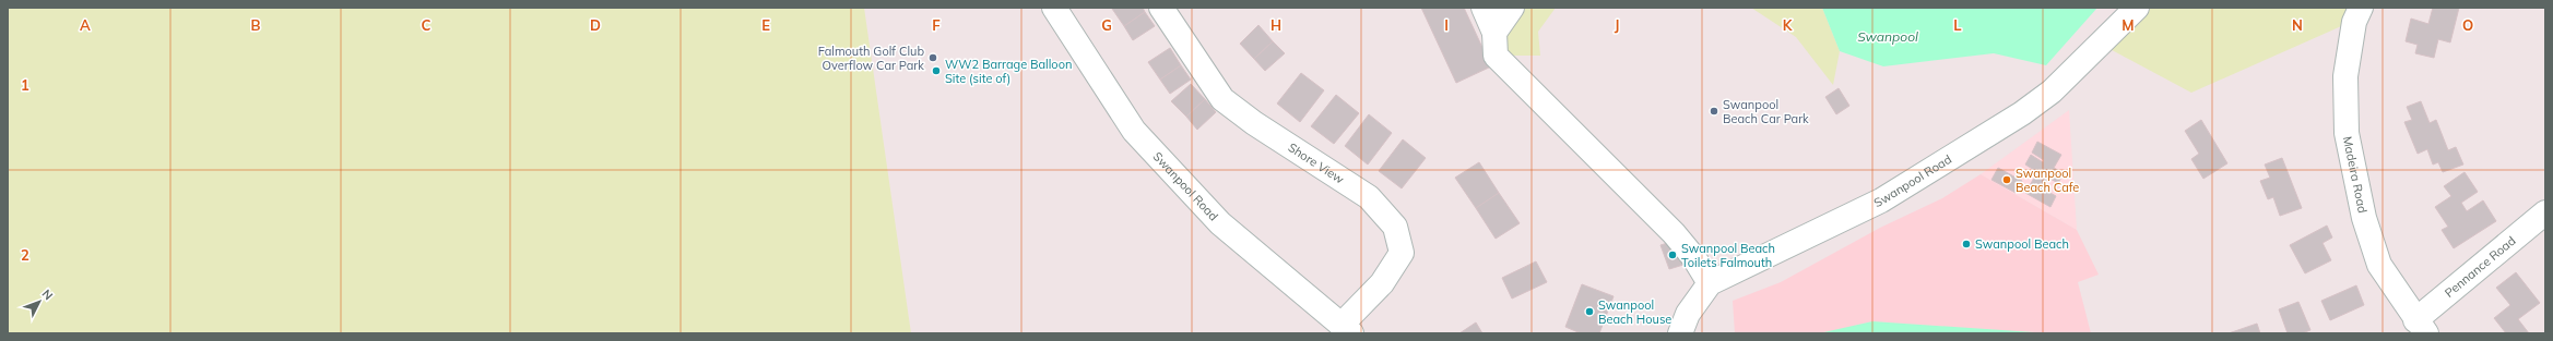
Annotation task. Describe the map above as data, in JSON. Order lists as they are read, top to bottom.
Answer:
{
  "streets": {
    "street": [
      "Shore View",
      "Madeira Road",
      "Swanpool Road",
      "Pennance Road"
    ]
  },
  "crossings": [
    ["Shore View", "Swanpool Road"],
    ["Madeira Road", "Pennance Road"]
  ],
  "water": ["Swanpool"],
  "places": [
    "Falmouth Golf Club Overflow Car Park",
    "WW2 Barrage Balloon Site (site of)",
    "Swanpool Beach Car Park",
    "Swanpool Beach Cafe",
    "Swanpool Beach",
    "Swanpool Beach Toilets Falmouth",
    "Swanpool Beach House"
  ],
  "north": "top right",
  "grid": {
    "columns": [
      "A",
      "B",
      "C",
      "D",
      "E",
      "F",
      "G",
      "H",
      "I",
      "J",
      "K",
      "L",
      "M",
      "N",
      "O"
    ],
    "rows": ["1", "2"]
  }
}
